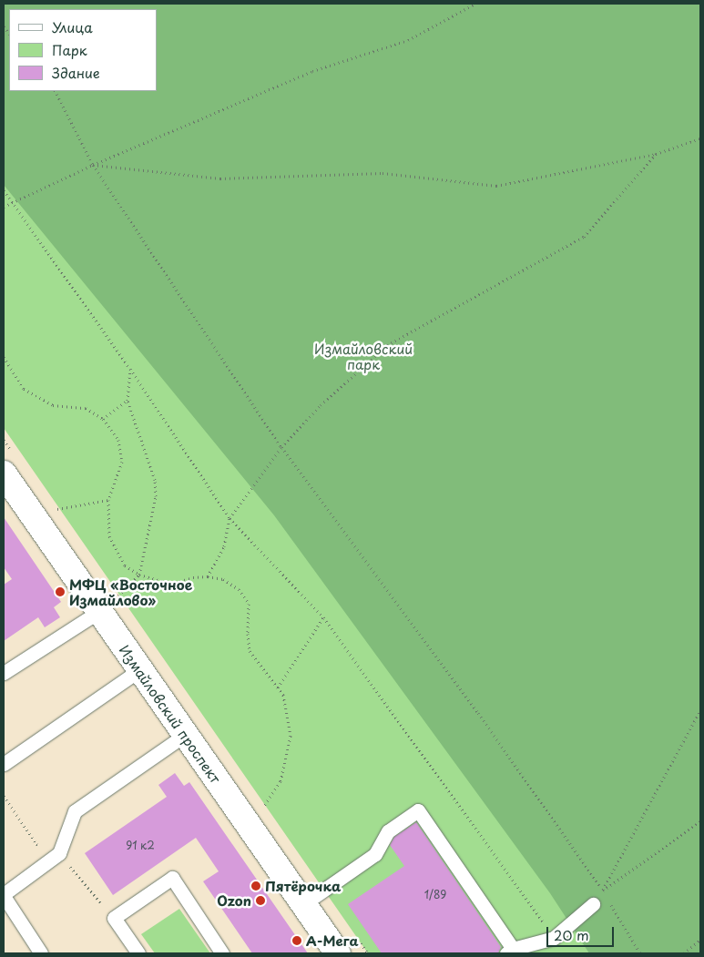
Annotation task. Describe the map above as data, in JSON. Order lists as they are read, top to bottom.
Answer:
{
  "streets": {
    "street": ["Измайловский проспект"]
  },
  "parks": ["Измайловский парк"],
  "places": [
    "МФЦ «Восточное Измайлово»",
    "Пятёрочка",
    "Ozon",
    "А-Мега"
  ],
  "house_numbers": ["91 к2", "1/89"],
  "legend": ["Улица", "Парк", "Здание"],
  "scale_bar": "20 m"
}
